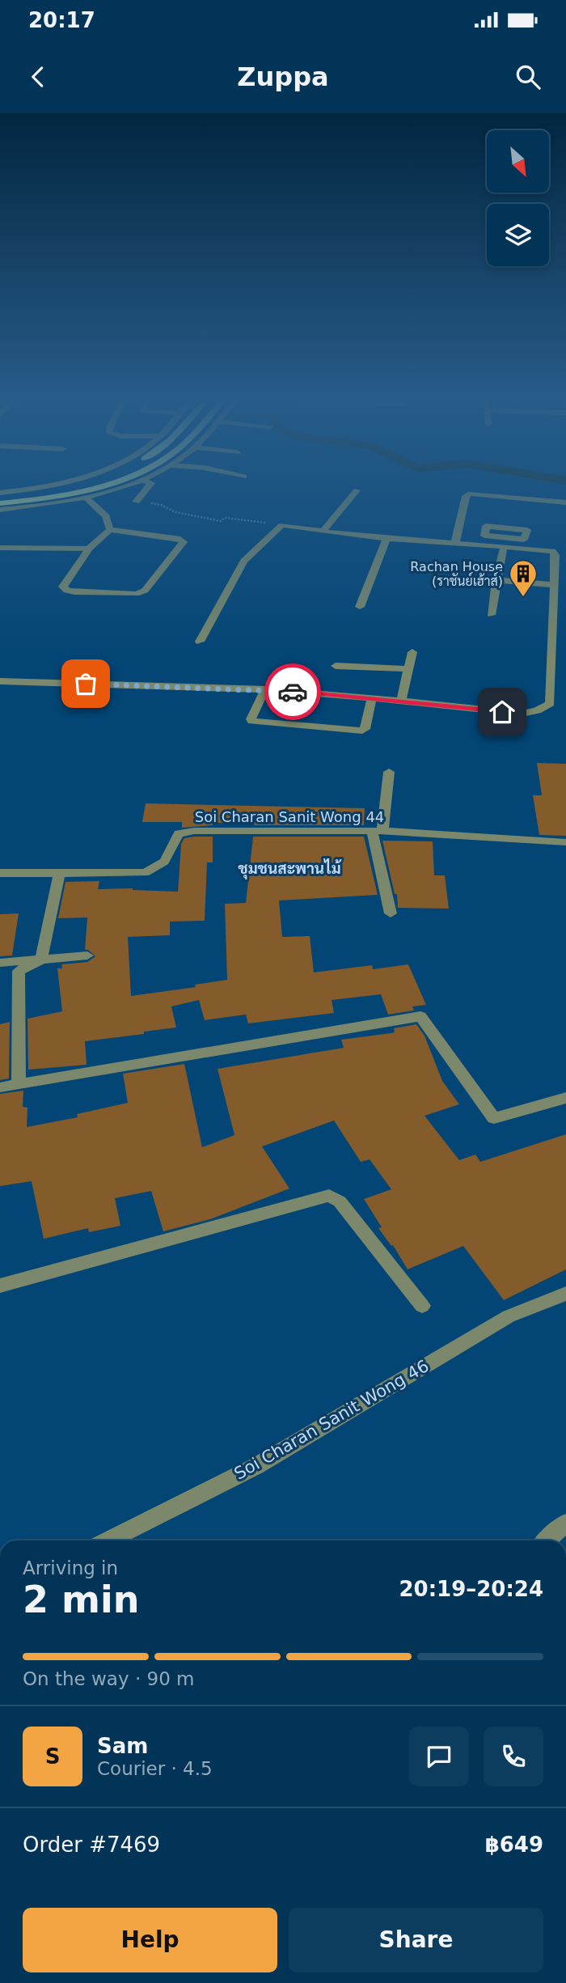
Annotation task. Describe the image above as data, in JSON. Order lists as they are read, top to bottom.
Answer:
{
  "streets": {
    "street": ["Soi Charan Sanit Wong 44", "Soi Charan Sanit Wong 46"]
  },
  "districts": ["ชุมชนสะพานไม้"],
  "places": {
    "building": ["Rachan House (ราชันย์เฮ้าส์)"]
  },
  "north": "bottom right",
  "page": {
    "status": "20:17",
    "header": "Zuppa",
    "heading": ["2 min", "Arriving in", "20:19–20:24"],
    "panel": [
      "Sam",
      "Courier · 4.5",
      "Order #7469",
      "฿649"
    ],
    "bar": "On the way · 90 m",
    "round": "S",
    "buttons": ["Help", "Share"]
  }
}
